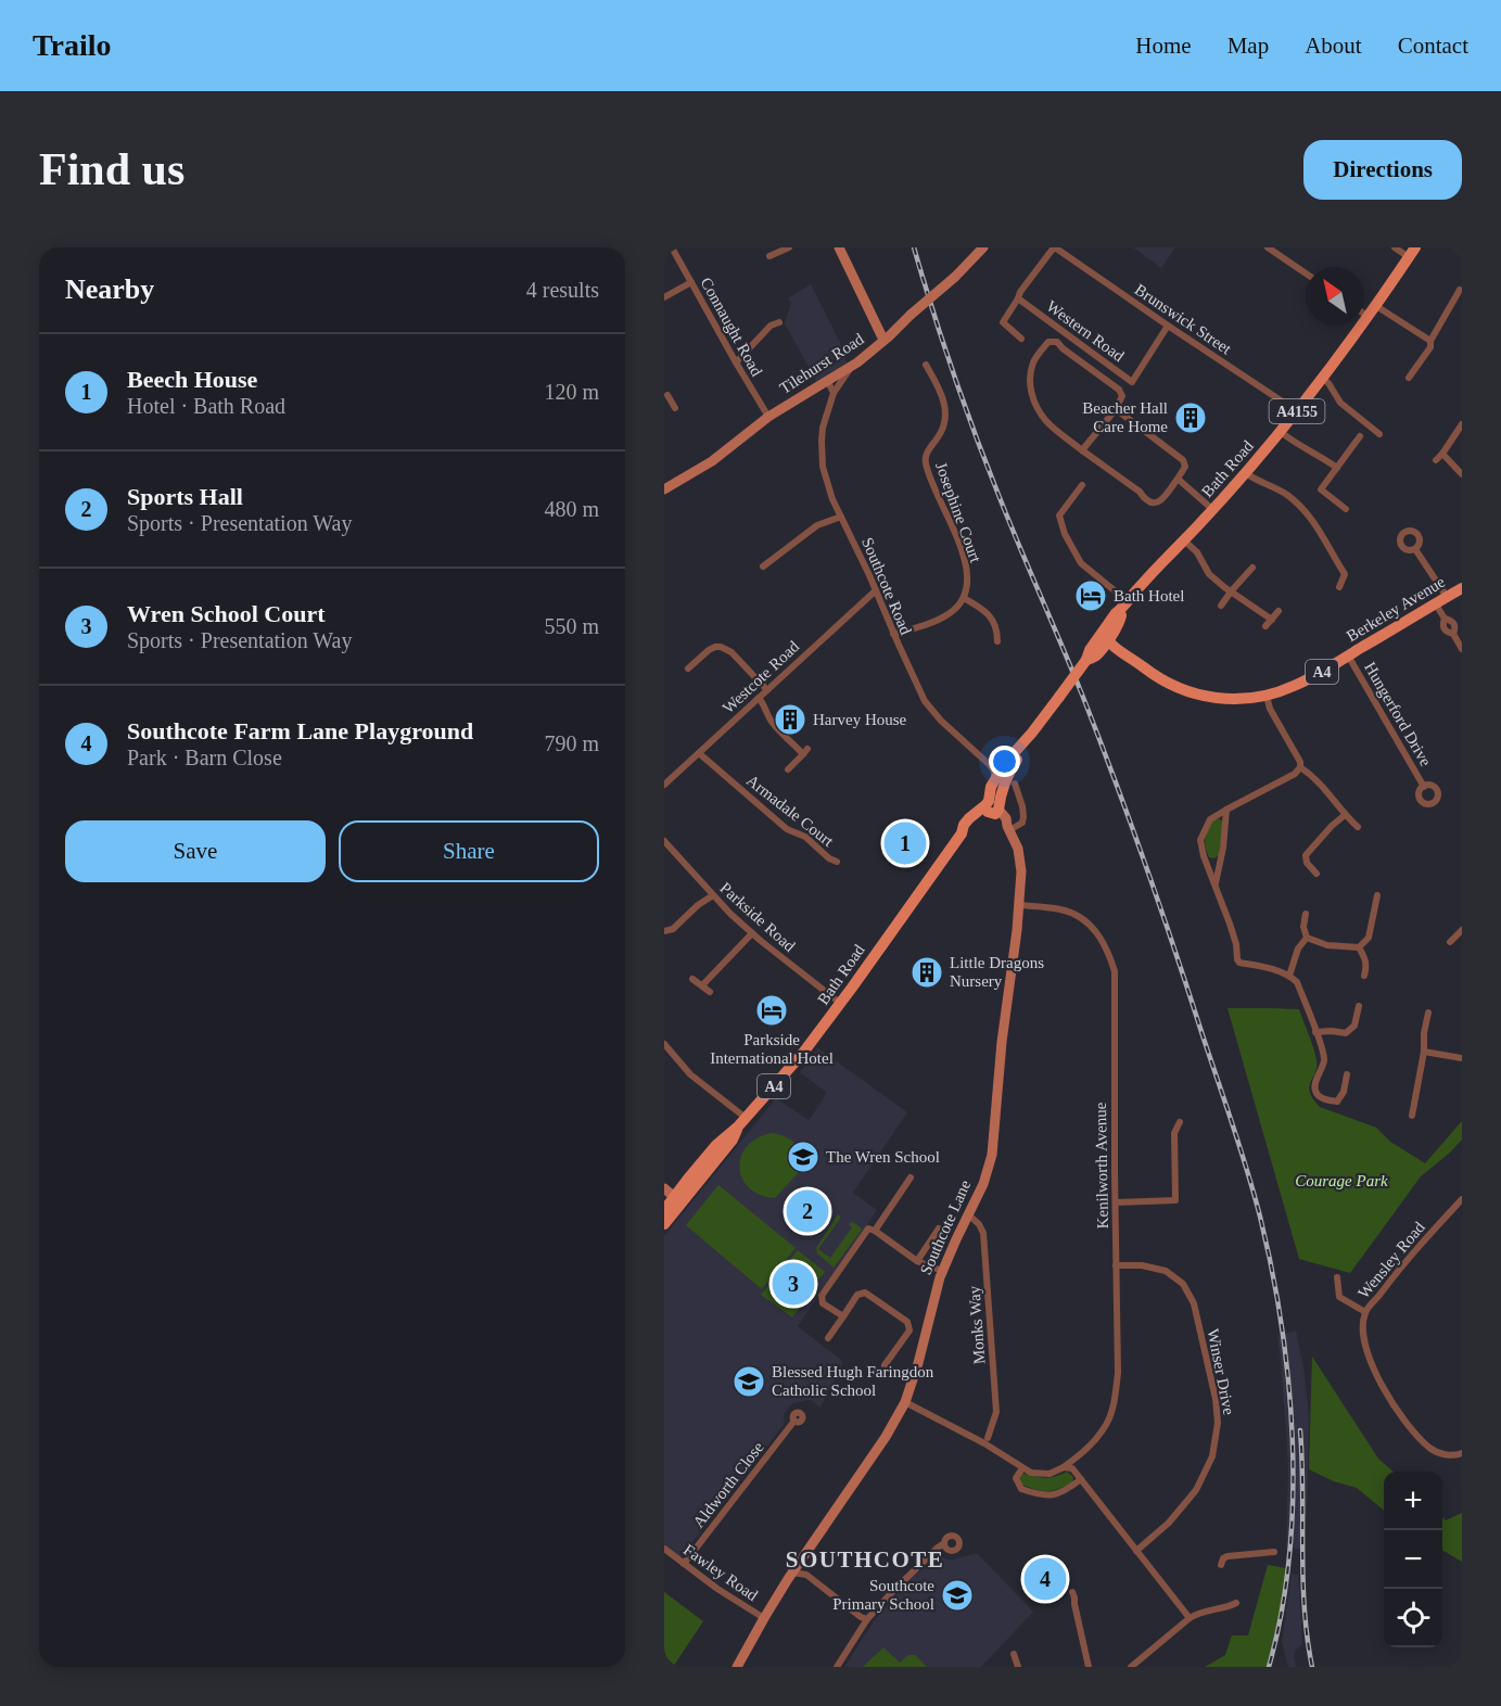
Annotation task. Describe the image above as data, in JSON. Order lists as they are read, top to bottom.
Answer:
{
  "streets": {
    "main road": [
      "A4155",
      "Bath Road",
      "Berkeley Avenue",
      "A4"
    ],
    "street": [
      "Brunswick Street",
      "Connaught Road",
      "Western Road",
      "Tilehurst Road",
      "Josephine Court",
      "Southcote Road",
      "Westcote Road",
      "Hungerford Drive",
      "Armadale Court",
      "Parkside Road",
      "Kenilworth Avenue",
      "Southcote Lane",
      "Wensley Road",
      "Monks Way",
      "Winser Drive",
      "Aldworth Close",
      "Fawley Road"
    ]
  },
  "crossings": [
    ["Brunswick Street", "Western Road"],
    ["Brunswick Street", "Bath Road"],
    ["Connaught Road", "Tilehurst Road"],
    ["Tilehurst Road", "Southcote Road"],
    ["Bath Road", "Southcote Road"],
    ["Bath Road", "Berkeley Avenue"],
    ["Bath Road", "Parkside Road"],
    ["Bath Road", "Southcote Lane"],
    ["Southcote Road", "Westcote Road"],
    ["Berkeley Avenue", "Hungerford Drive"],
    ["Westcote Road", "Armadale Court"],
    ["Kenilworth Avenue", "Southcote Lane"],
    ["Kenilworth Avenue", "Winser Drive"],
    ["Southcote Lane", "Monks Way"],
    ["Southcote Lane", "Fawley Road"],
    ["Aldworth Close", "Fawley Road"]
  ],
  "districts": ["SOUTHCOTE"],
  "parks": ["Courage Park"],
  "places": {
    "building": ["Beacher Hall Care Home", "Harvey House", "Little Dragons Nursery"],
    "hotel": ["Bath Hotel", "Parkside International Hotel"],
    "school or university": ["The Wren School", "Blessed Hugh Faringdon Catholic School", "Southcote Primary School"]
  },
  "north": "top left",
  "page": {
    "header": "Trailo",
    "nav": [
      "Home",
      "Map",
      "About",
      "Contact"
    ],
    "buttons": [
      "Directions",
      ["Save", "Share"]
    ],
    "title": "Find us",
    "heading": ["Nearby", "4 results"],
    "list": [
      {
        "mark": "1",
        "name": "Beech House",
        "note": "Hotel · Bath Road",
        "value": "120 m"
      },
      {
        "mark": "2",
        "name": "Sports Hall",
        "note": "Sports · Presentation Way",
        "value": "480 m"
      },
      {
        "mark": "3",
        "name": "Wren School Court",
        "note": "Sports · Presentation Way",
        "value": "550 m"
      },
      {
        "mark": "4",
        "name": "Southcote Farm Lane Playground",
        "note": "Park · Barn Close",
        "value": "790 m"
      }
    ],
    "pins": [
      "1",
      "2",
      "3",
      "4"
    ],
    "map_buttons": ["+", "−"]
  }
}
